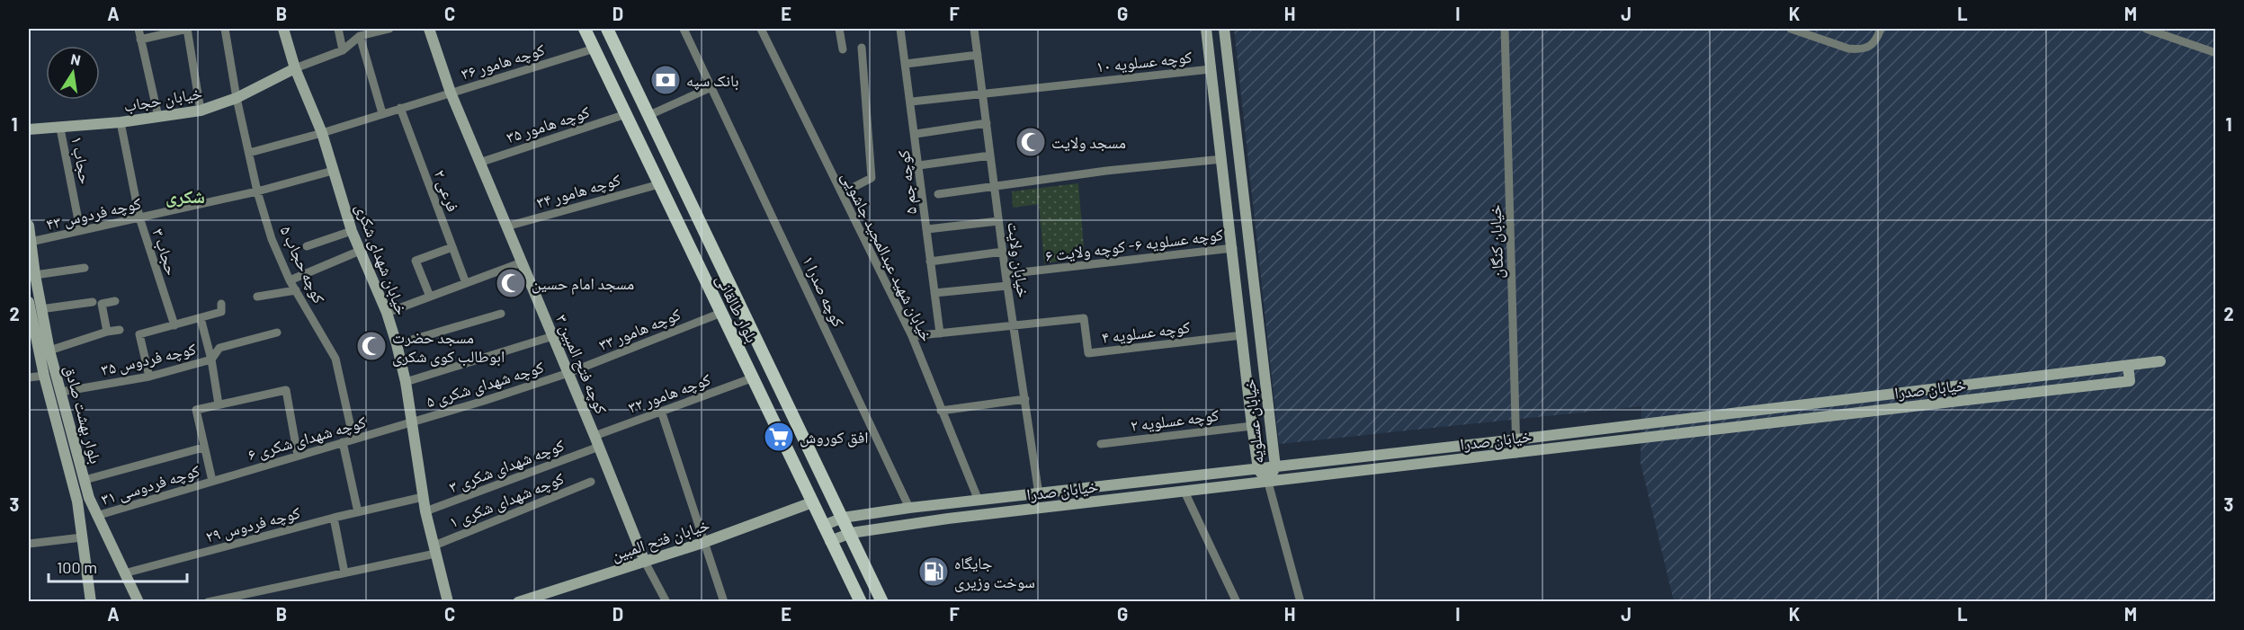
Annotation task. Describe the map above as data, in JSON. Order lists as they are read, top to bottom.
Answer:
{
  "streets": {
    "main road": ["بلوار طالقانی"],
    "street": [
      "کوچه هامور ۳۶",
      "کوچه عسلویه ۱۰",
      "خیابان حجاب",
      "کوچه هامور ۳۵",
      "حجاب ۱",
      "کوچه جم ۵",
      "فرعی ۲",
      "کوچه هامور ۳۴",
      "کوچه فردوس ۴۳",
      "خیابان کنگان",
      "کوچه عسلویه ۶- کوچه ولایت ۶",
      "حجاب ۳",
      "خیابان شهید عبدالمجید جاشویی",
      "خیابان شهدای شکری",
      "خیابان ولایت",
      "کوچه حجاب ۵",
      "کوچه صدرا ۱",
      "کوچه هامور ۳۳",
      "کوچه عسلویه ۴",
      "کوچه فردوس ۳۵",
      "کوچه فتح المبین ۳",
      "کوچه شهدای شکری ۵",
      "خیابان صدرا",
      "کوچه هامور ۳۲",
      "بلوار بهشت صادق",
      "کوچه عسلویه ۲",
      "خیابان عسلویه",
      "کوچه شهدای شکری ۶",
      "کوچه شهدای شکری ۳",
      "کوچه فردوسی ۳۱",
      "کوچه شهدای شکری ۱",
      "کوچه فردوس ۲۹",
      "خیابان فتح المبین"
    ]
  },
  "crossings": [
    ["کوچه هامور ۳۶", "فرعی ۲"],
    ["کوچه هامور ۳۶", "خیابان شهدای شکری"],
    ["کوچه هامور ۳۶", "کوچه حجاب ۵"],
    ["کوچه هامور ۳۶", "بلوار طالقانی"],
    ["کوچه هامور ۳۶", "کوچه فتح المبین ۳"],
    ["کوچه عسلویه ۱۰", "کوچه جم ۵"],
    ["کوچه عسلویه ۱۰", "خیابان ولایت"],
    ["کوچه عسلویه ۱۰", "خیابان عسلویه"],
    ["خیابان حجاب", "حجاب ۱"],
    ["خیابان حجاب", "حجاب ۳"],
    ["خیابان حجاب", "خیابان شهدای شکری"],
    ["خیابان حجاب", "کوچه حجاب ۵"],
    ["کوچه هامور ۳۵", "بلوار طالقانی"],
    ["کوچه هامور ۳۵", "کوچه فتح المبین ۳"],
    ["حجاب ۱", "کوچه فردوس ۴۳"],
    ["کوچه هامور ۳۴", "بلوار طالقانی"],
    ["کوچه هامور ۳۴", "کوچه فتح المبین ۳"],
    ["کوچه فردوس ۴۳", "حجاب ۳"],
    ["کوچه فردوس ۴۳", "خیابان شهدای شکری"],
    ["کوچه فردوس ۴۳", "کوچه حجاب ۵"],
    ["کوچه فردوس ۴۳", "بلوار بهشت صادق"],
    ["خیابان کنگان", "خیابان صدرا"],
    ["کوچه عسلویه ۶- کوچه ولایت ۶", "خیابان ولایت"],
    ["کوچه عسلویه ۶- کوچه ولایت ۶", "خیابان عسلویه"],
    ["خیابان شهید عبدالمجید جاشویی", "خیابان صدرا"],
    ["خیابان شهدای شکری", "کوچه شهدای شکری ۵"],
    ["خیابان شهدای شکری", "کوچه شهدای شکری ۶"],
    ["خیابان شهدای شکری", "کوچه شهدای شکری ۳"],
    ["خیابان شهدای شکری", "کوچه شهدای شکری ۱"],
    ["خیابان شهدای شکری", "کوچه فردوس ۲۹"],
    ["خیابان ولایت", "کوچه عسلویه ۴"],
    ["خیابان ولایت", "خیابان صدرا"],
    ["کوچه حجاب ۵", "کوچه شهدای شکری ۶"],
    ["کوچه صدرا ۱", "خیابان صدرا"],
    ["بلوار طالقانی", "کوچه هامور ۳۳"],
    ["بلوار طالقانی", "خیابان صدرا"],
    ["بلوار طالقانی", "کوچه هامور ۳۲"],
    ["بلوار طالقانی", "خیابان فتح المبین"],
    ["کوچه هامور ۳۳", "کوچه فتح المبین ۳"],
    ["کوچه هامور ۳۳", "کوچه شهدای شکری ۵"],
    ["کوچه عسلویه ۴", "خیابان عسلویه"],
    ["کوچه فردوس ۳۵", "بلوار بهشت صادق"],
    ["کوچه فتح المبین ۳", "کوچه شهدای شکری ۵"],
    ["کوچه فتح المبین ۳", "کوچه هامور ۳۲"],
    ["کوچه فتح المبین ۳", "کوچه شهدای شکری ۳"],
    ["کوچه فتح المبین ۳", "خیابان فتح المبین"],
    ["کوچه شهدای شکری ۵", "کوچه شهدای شکری ۶"],
    ["خیابان صدرا", "خیابان عسلویه"],
    ["کوچه هامور ۳۲", "کوچه شهدای شکری ۳"],
    ["بلوار بهشت صادق", "کوچه فردوسی ۳۱"],
    ["بلوار بهشت صادق", "کوچه فردوس ۲۹"],
    ["کوچه عسلویه ۲", "خیابان عسلویه"],
    ["کوچه شهدای شکری ۶", "کوچه فردوسی ۳۱"]
  ],
  "districts": ["شکری"],
  "places": {
    "bank": ["بانک سپه"],
    "mosque": ["مسجد ولایت", "مسجد امام حسین", "مسجد حضرت ابوطالب کوی شکری"],
    "supermarket": ["افق کوروش"],
    "fuel station": ["جایگاه سوخت وزیری"]
  },
  "scale_bar": "100 m",
  "north": "top",
  "grid": {
    "columns": [
      "A",
      "B",
      "C",
      "D",
      "E",
      "F",
      "G",
      "H",
      "I",
      "J",
      "K",
      "L",
      "M"
    ],
    "rows": ["1", "2", "3"]
  }
}
